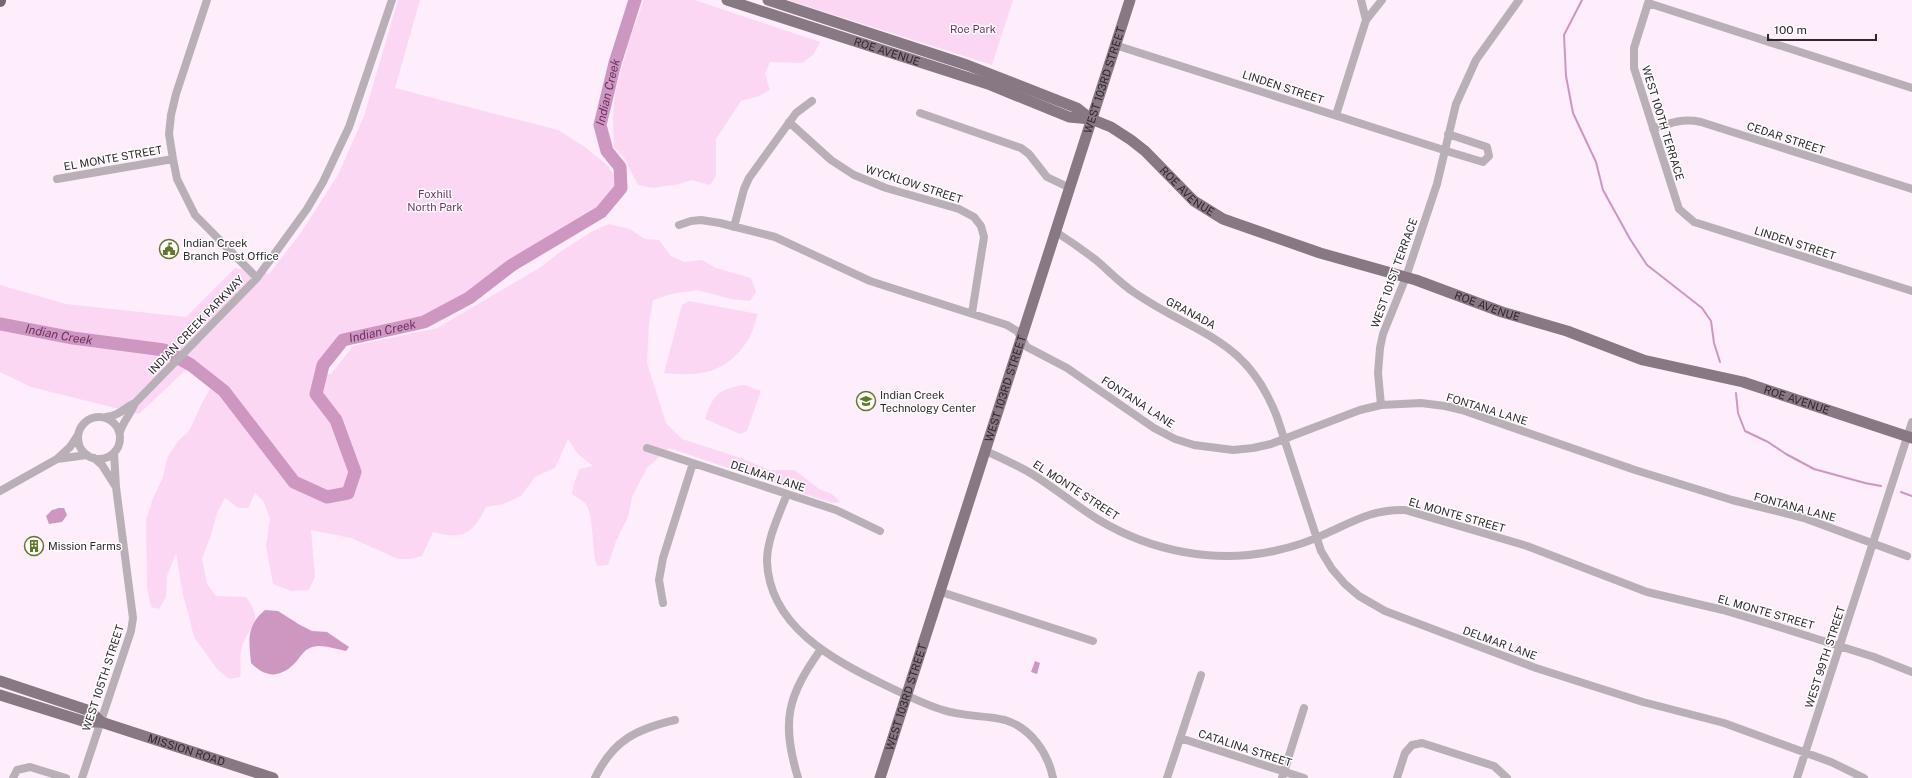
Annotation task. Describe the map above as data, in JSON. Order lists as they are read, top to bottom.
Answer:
{
  "streets": {
    "main road": ["ROE AVENUE", "WEST 103RD STREET", "MISSION ROAD"],
    "street": [
      "LINDEN STREET",
      "WEST 100TH TERRACE",
      "CEDAR STREET",
      "EL MONTE STREET",
      "WYCKLOW STREET",
      "WEST 101ST TERRACE",
      "GRANADA",
      "INDIAN CREEK PARKWAY",
      "FONTANA LANE",
      "DELMAR LANE",
      "WEST 99TH STREET",
      "WEST 105TH STREET",
      "CATALINA STREET"
    ]
  },
  "crossings": [
    ["ROE AVENUE", "WEST 103RD STREET"],
    ["ROE AVENUE", "WEST 101ST TERRACE"],
    ["ROE AVENUE", "WEST 99TH STREET"],
    ["WEST 103RD STREET", "LINDEN STREET"],
    ["WEST 103RD STREET", "EL MONTE STREET"],
    ["WEST 103RD STREET", "GRANADA"],
    ["WEST 103RD STREET", "FONTANA LANE"],
    ["LINDEN STREET", "WEST 100TH TERRACE"],
    ["LINDEN STREET", "WEST 101ST TERRACE"],
    ["WEST 100TH TERRACE", "CEDAR STREET"],
    ["EL MONTE STREET", "DELMAR LANE"],
    ["EL MONTE STREET", "WEST 99TH STREET"],
    ["WEST 101ST TERRACE", "FONTANA LANE"],
    ["GRANADA", "FONTANA LANE"],
    ["GRANADA", "DELMAR LANE"],
    ["INDIAN CREEK PARKWAY", "WEST 105TH STREET"],
    ["FONTANA LANE", "DELMAR LANE"],
    ["FONTANA LANE", "WEST 99TH STREET"],
    ["DELMAR LANE", "WEST 99TH STREET"],
    ["WEST 105TH STREET", "MISSION ROAD"]
  ],
  "water": ["Indian Creek"],
  "parks": ["Roe Park", "Foxhill North Park"],
  "places": {
    "public building": ["Indian Creek Branch Post Office"],
    "school or university": ["Indian Creek Technology Center"],
    "building": ["Mission Farms"]
  },
  "scale_bar": "100 m"
}
